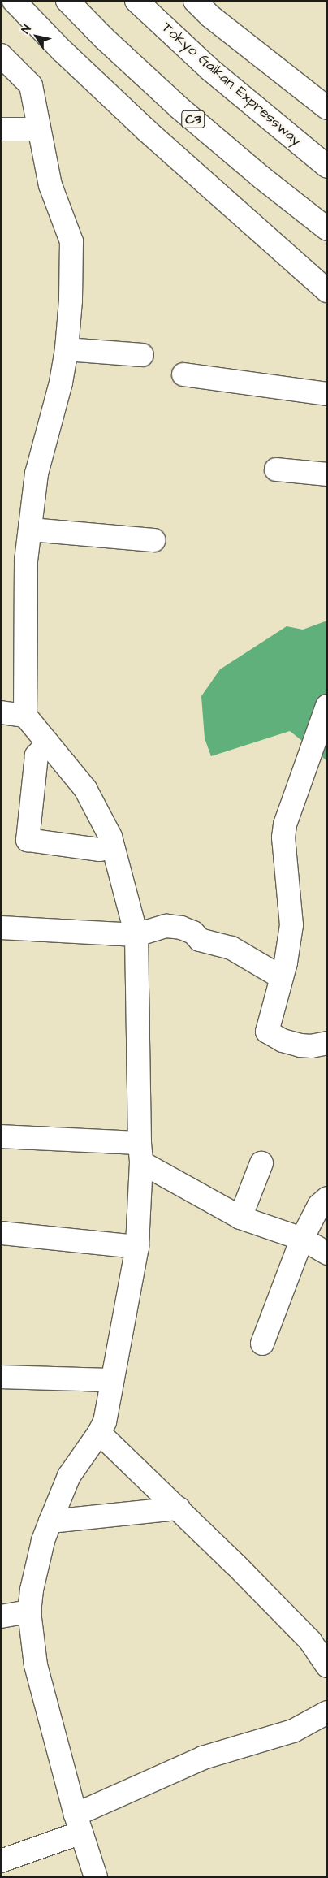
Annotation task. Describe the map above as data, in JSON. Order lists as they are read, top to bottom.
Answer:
{
  "streets": {
    "main road": ["Tokyo Gaikan Expressway", "C3"]
  },
  "north": "top left"
}
